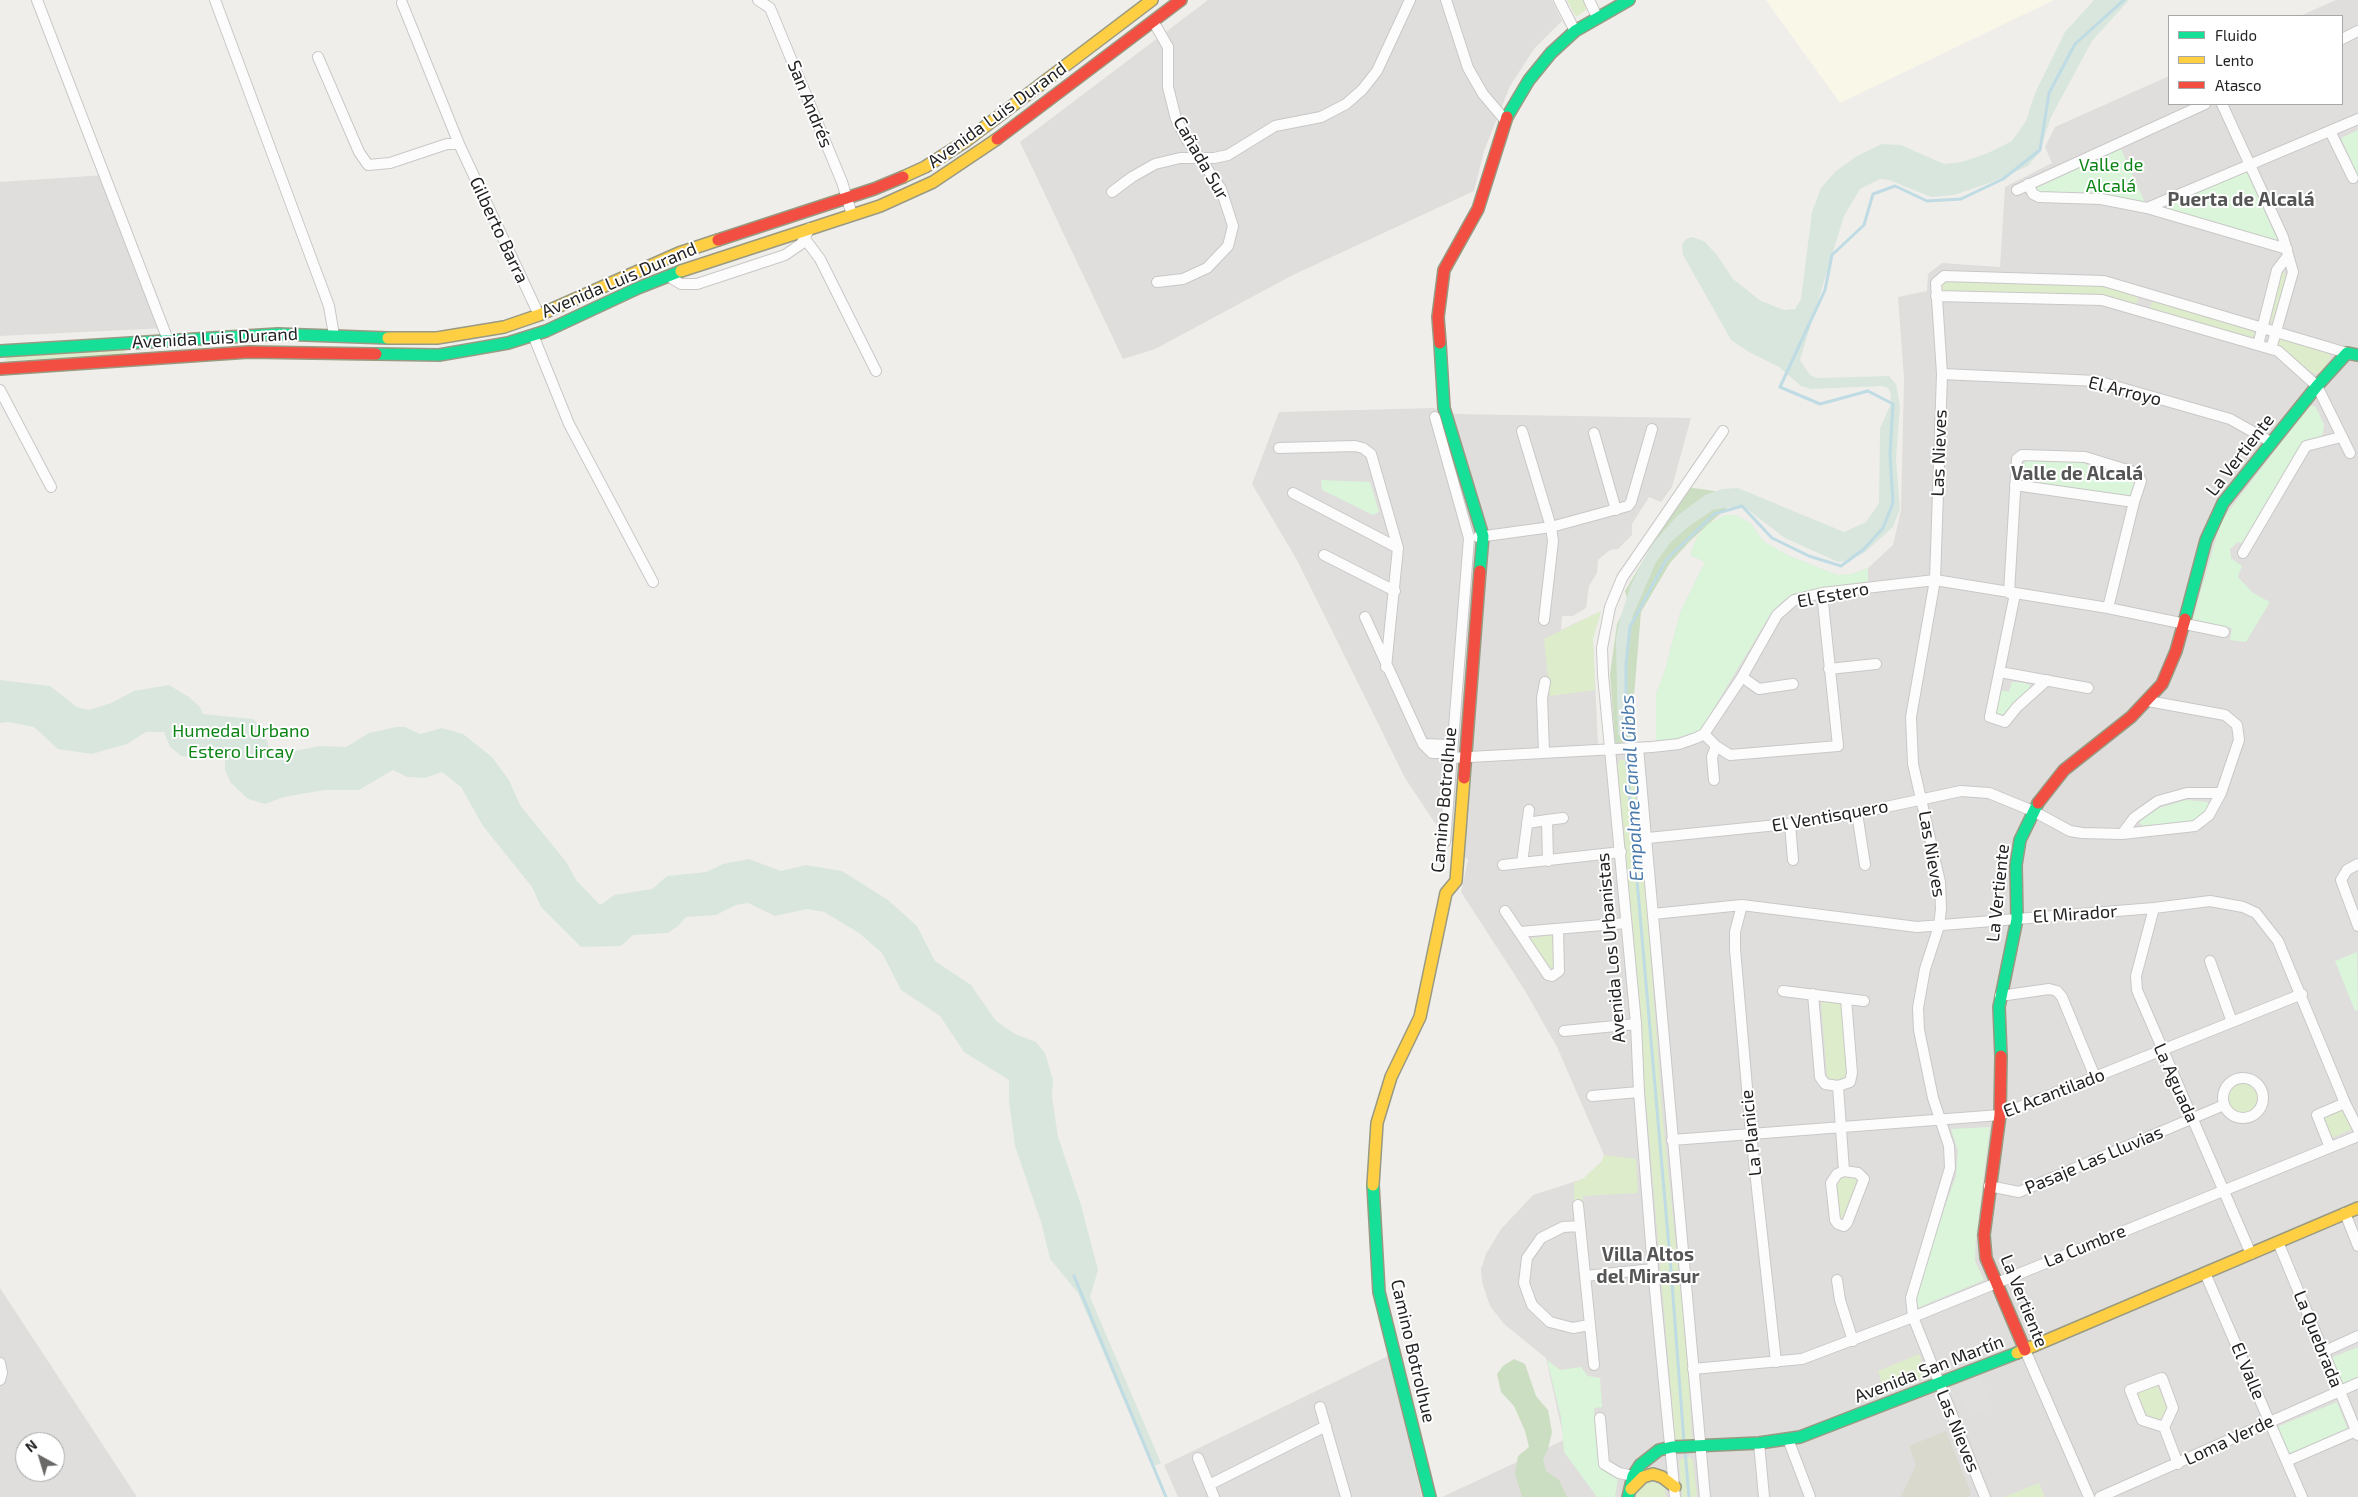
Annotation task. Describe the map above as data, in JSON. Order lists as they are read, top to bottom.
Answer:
{
  "streets": {
    "street": [
      "San Andrés",
      "Avenida Luis Durand",
      "Cañada Sur",
      "Gilberto Barra",
      "El Arroyo",
      "Las Nieves",
      "La Vertiente",
      "El Estero",
      "Camino Botrolhue",
      "El Ventisquero",
      "El Mirador",
      "Avenida Los Urbanistas",
      "La Aguada",
      "El Acantilado",
      "La Planicie",
      "Pasaje Las Lluvias",
      "La Cumbre",
      "La Quebrada",
      "Avenida San Martín",
      "El Valle",
      "Loma Verde"
    ]
  },
  "crossings": [
    ["San Andrés", "Avenida Luis Durand"],
    ["Avenida Luis Durand", "Cañada Sur"],
    ["Avenida Luis Durand", "Gilberto Barra"],
    ["El Arroyo", "Las Nieves"],
    ["El Arroyo", "La Vertiente"],
    ["Las Nieves", "El Estero"],
    ["Las Nieves", "El Ventisquero"],
    ["Las Nieves", "El Mirador"],
    ["Las Nieves", "El Acantilado"],
    ["Las Nieves", "La Cumbre"],
    ["Las Nieves", "Avenida San Martín"],
    ["La Vertiente", "El Estero"],
    ["La Vertiente", "El Ventisquero"],
    ["La Vertiente", "El Mirador"],
    ["La Vertiente", "El Acantilado"],
    ["La Vertiente", "Pasaje Las Lluvias"],
    ["La Vertiente", "La Cumbre"],
    ["La Vertiente", "Avenida San Martín"],
    ["El Mirador", "La Aguada"],
    ["El Mirador", "El Acantilado"],
    ["El Mirador", "La Planicie"],
    ["Avenida Los Urbanistas", "Avenida San Martín"],
    ["La Aguada", "El Acantilado"],
    ["La Aguada", "Pasaje Las Lluvias"],
    ["La Aguada", "La Cumbre"],
    ["La Aguada", "Avenida San Martín"],
    ["El Acantilado", "La Planicie"],
    ["La Planicie", "La Cumbre"],
    ["La Quebrada", "Avenida San Martín"],
    ["La Quebrada", "Loma Verde"],
    ["Avenida San Martín", "El Valle"],
    ["El Valle", "Loma Verde"]
  ],
  "districts": ["Puerta de Alcalá", "Valle de Alcalá", "Villa Altos del Mirasur"],
  "water": ["Empalme Canal Gibbs"],
  "parks": ["Valle de Alcalá", "Humedal Urbano Estero Lircay"],
  "legend": ["Fluido", "Lento", "Atasco"],
  "north": "top left"
}
